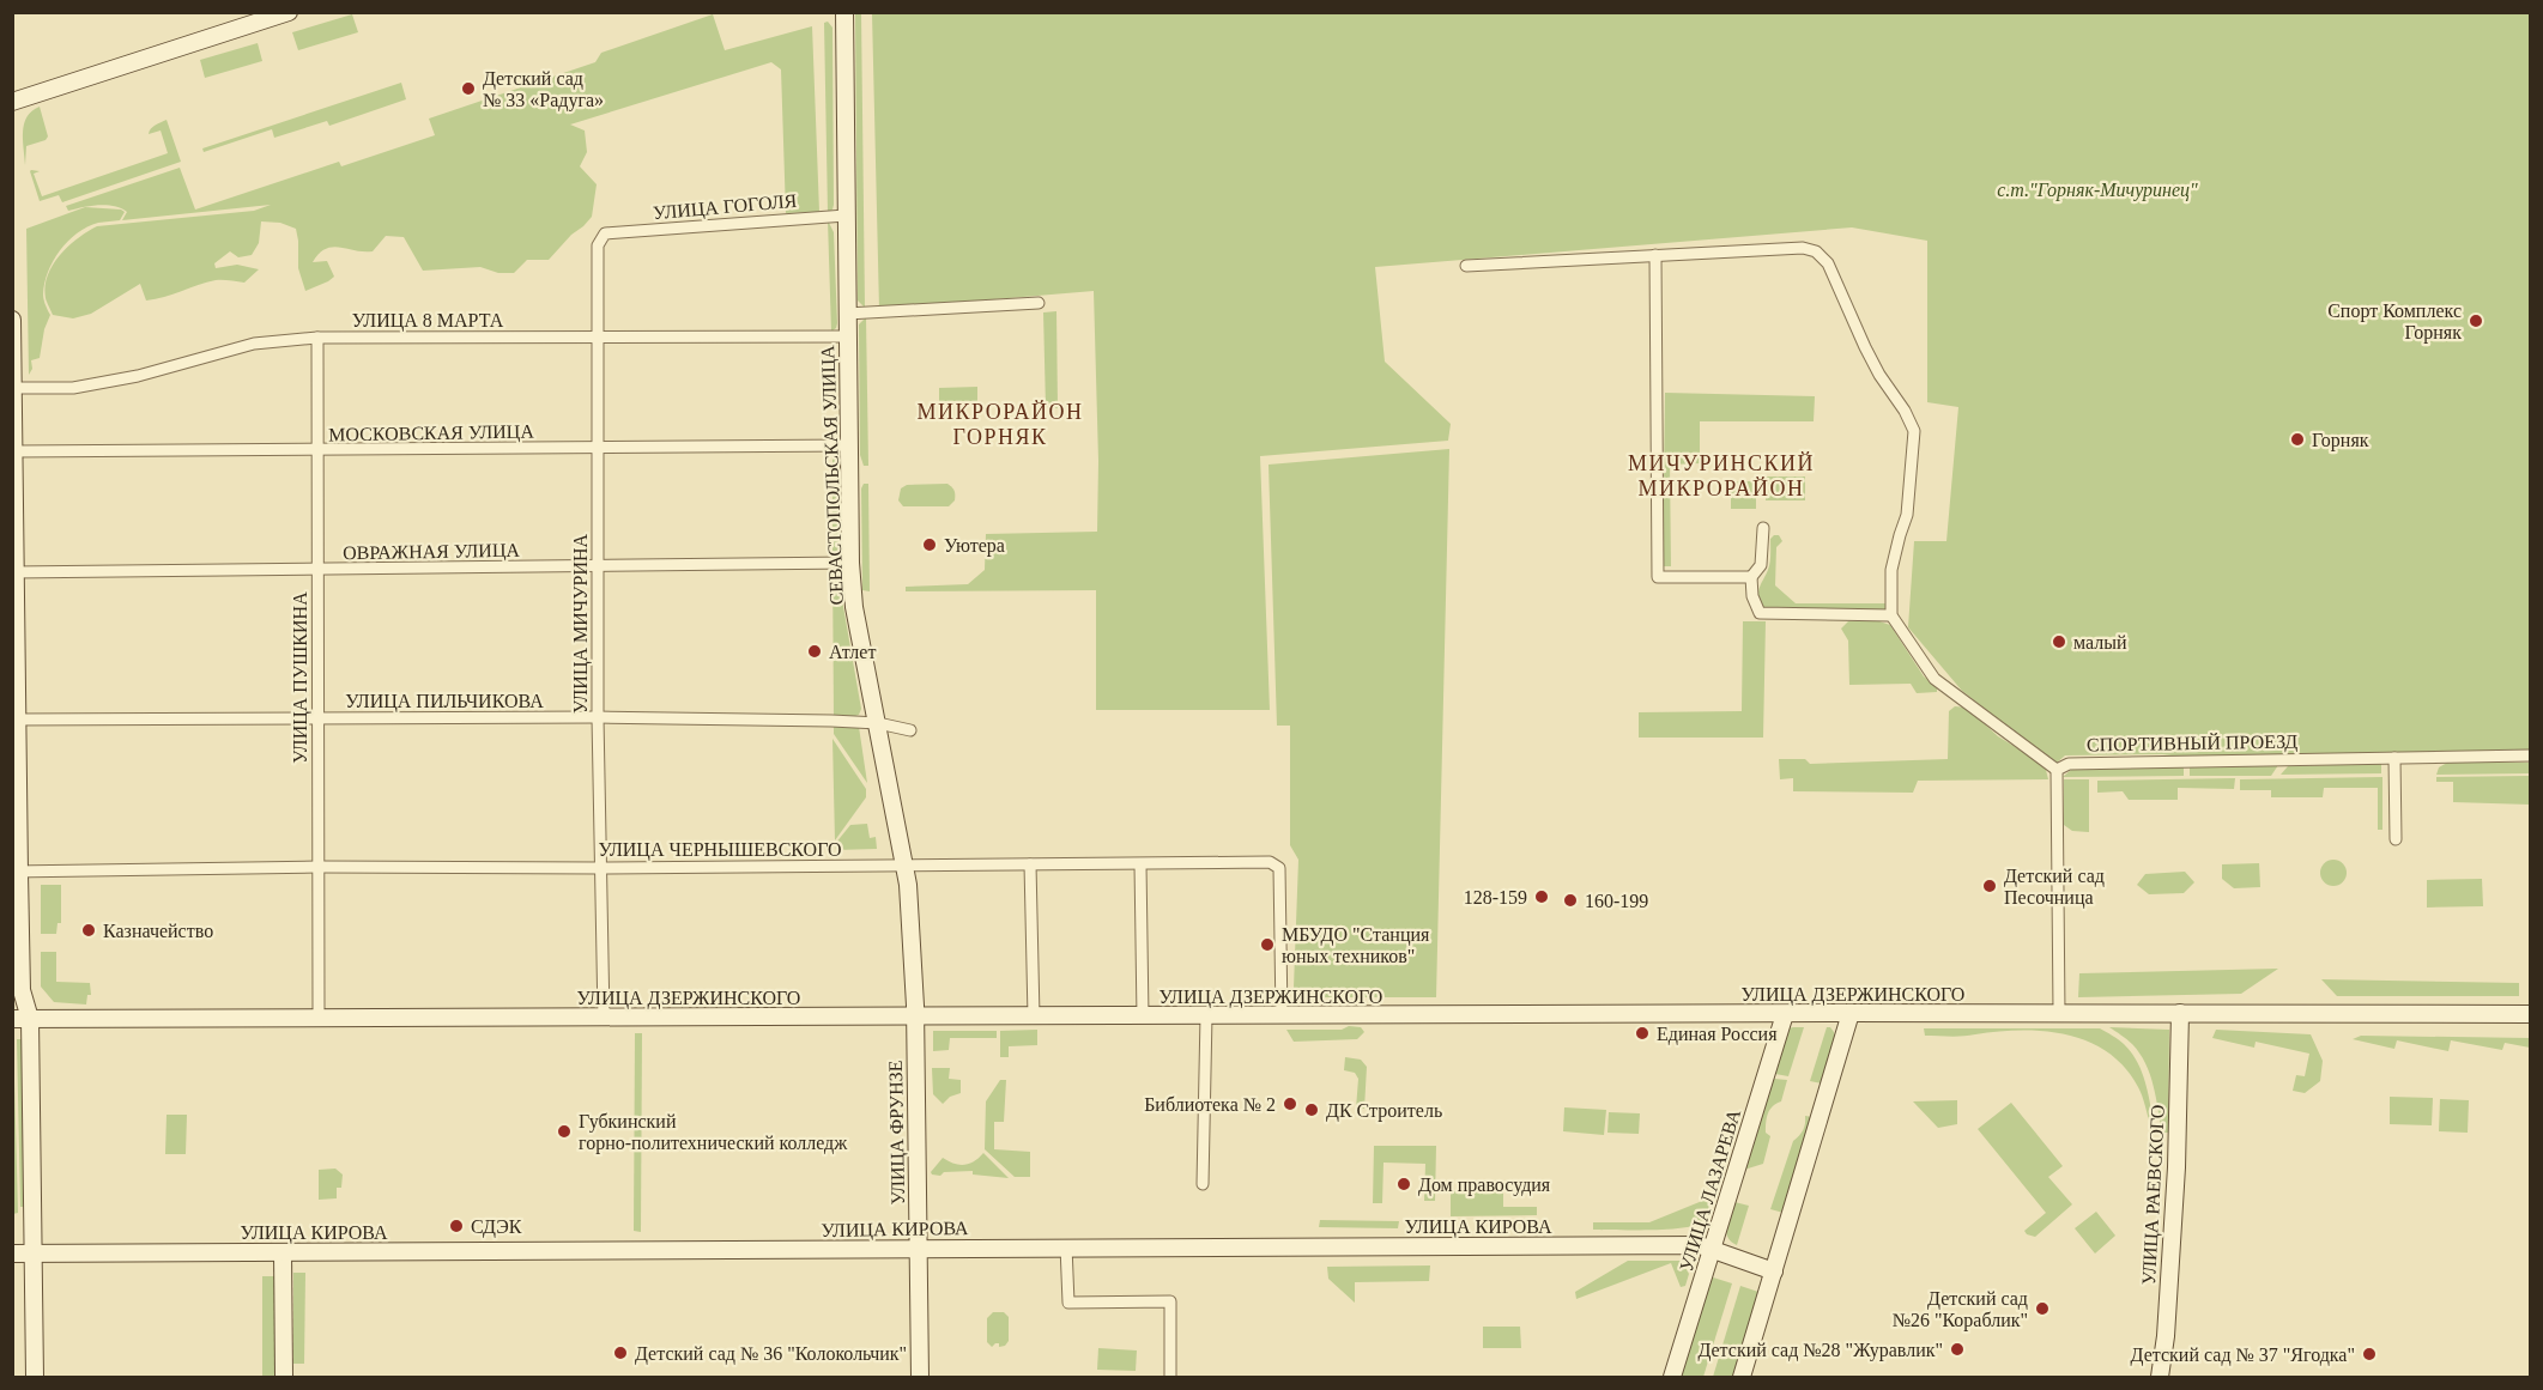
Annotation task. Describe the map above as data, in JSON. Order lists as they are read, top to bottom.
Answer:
{
  "streets": {
    "main road": [
      "СЕВАСТОПОЛЬСКАЯ УЛИЦА",
      "УЛИЦА ДЗЕРЖИНСКОГО",
      "УЛИЦА ФРУНЗЕ",
      "УЛИЦА ЛАЗАРЕВА",
      "УЛИЦА РАЕВСКОГО",
      "УЛИЦА КИРОВА"
    ],
    "street": [
      "УЛИЦА ГОГОЛЯ",
      "УЛИЦА 8 МАРТА",
      "МОСКОВСКАЯ УЛИЦА",
      "ОВРАЖНАЯ УЛИЦА",
      "УЛИЦА МИЧУРИНА",
      "УЛИЦА ПУШКИНА",
      "УЛИЦА ПИЛЬЧИКОВА",
      "СПОРТИВНЫЙ ПРОЕЗД",
      "УЛИЦА ЧЕРНЫШЕВСКОГО"
    ]
  },
  "crossings": [
    ["УЛИЦА ГОГОЛЯ", "СЕВАСТОПОЛЬСКАЯ УЛИЦА"],
    ["УЛИЦА ГОГОЛЯ", "УЛИЦА МИЧУРИНА"],
    ["УЛИЦА 8 МАРТА", "СЕВАСТОПОЛЬСКАЯ УЛИЦА"],
    ["УЛИЦА 8 МАРТА", "УЛИЦА МИЧУРИНА"],
    ["УЛИЦА 8 МАРТА", "УЛИЦА ПУШКИНА"],
    ["МОСКОВСКАЯ УЛИЦА", "СЕВАСТОПОЛЬСКАЯ УЛИЦА"],
    ["МОСКОВСКАЯ УЛИЦА", "УЛИЦА МИЧУРИНА"],
    ["МОСКОВСКАЯ УЛИЦА", "УЛИЦА ПУШКИНА"],
    ["СЕВАСТОПОЛЬСКАЯ УЛИЦА", "ОВРАЖНАЯ УЛИЦА"],
    ["СЕВАСТОПОЛЬСКАЯ УЛИЦА", "УЛИЦА ПИЛЬЧИКОВА"],
    ["СЕВАСТОПОЛЬСКАЯ УЛИЦА", "УЛИЦА ЧЕРНЫШЕВСКОГО"],
    ["СЕВАСТОПОЛЬСКАЯ УЛИЦА", "УЛИЦА ДЗЕРЖИНСКОГО"],
    ["СЕВАСТОПОЛЬСКАЯ УЛИЦА", "УЛИЦА ФРУНЗЕ"],
    ["ОВРАЖНАЯ УЛИЦА", "УЛИЦА МИЧУРИНА"],
    ["ОВРАЖНАЯ УЛИЦА", "УЛИЦА ПУШКИНА"],
    ["УЛИЦА МИЧУРИНА", "УЛИЦА ПИЛЬЧИКОВА"],
    ["УЛИЦА МИЧУРИНА", "УЛИЦА ЧЕРНЫШЕВСКОГО"],
    ["УЛИЦА МИЧУРИНА", "УЛИЦА ДЗЕРЖИНСКОГО"],
    ["УЛИЦА ПУШКИНА", "УЛИЦА ПИЛЬЧИКОВА"],
    ["УЛИЦА ПУШКИНА", "УЛИЦА ЧЕРНЫШЕВСКОГО"],
    ["УЛИЦА ПУШКИНА", "УЛИЦА ДЗЕРЖИНСКОГО"],
    ["УЛИЦА ЧЕРНЫШЕВСКОГО", "УЛИЦА ДЗЕРЖИНСКОГО"],
    ["УЛИЦА ДЗЕРЖИНСКОГО", "УЛИЦА ФРУНЗЕ"],
    ["УЛИЦА ДЗЕРЖИНСКОГО", "УЛИЦА ЛАЗАРЕВА"],
    ["УЛИЦА ДЗЕРЖИНСКОГО", "УЛИЦА РАЕВСКОГО"],
    ["УЛИЦА ФРУНЗЕ", "УЛИЦА КИРОВА"],
    ["УЛИЦА ЛАЗАРЕВА", "УЛИЦА КИРОВА"]
  ],
  "districts": ["МИКРОРАЙОН ГОРНЯК", "МИЧУРИНСКИЙ МИКРОРАЙОН"],
  "parks": ["с.т.\"Горняк-Мичуринец\""],
  "places": [
    "Детский сад № 33 «Радуга»",
    "Спорт Комплекс Горняк",
    "Горняк",
    "Уютера",
    "малый",
    "Атлет",
    "Детский сад Песочница",
    "128-159",
    "160-199",
    "Казначейство",
    "МБУДО \"Станция юных техников\"",
    "Единая Россия",
    "Библиотека № 2",
    "ДК Строитель",
    "Губкинский горно-политехнический колледж",
    "Дом правосудия",
    "СДЭК",
    "Детский сад №26 \"Кораблик\"",
    "Детский сад №28 \"Журавлик\"",
    "Детский сад № 36 \"Колокольчик\"",
    "Детский сад № 37 \"Ягодка\""
  ]
}
